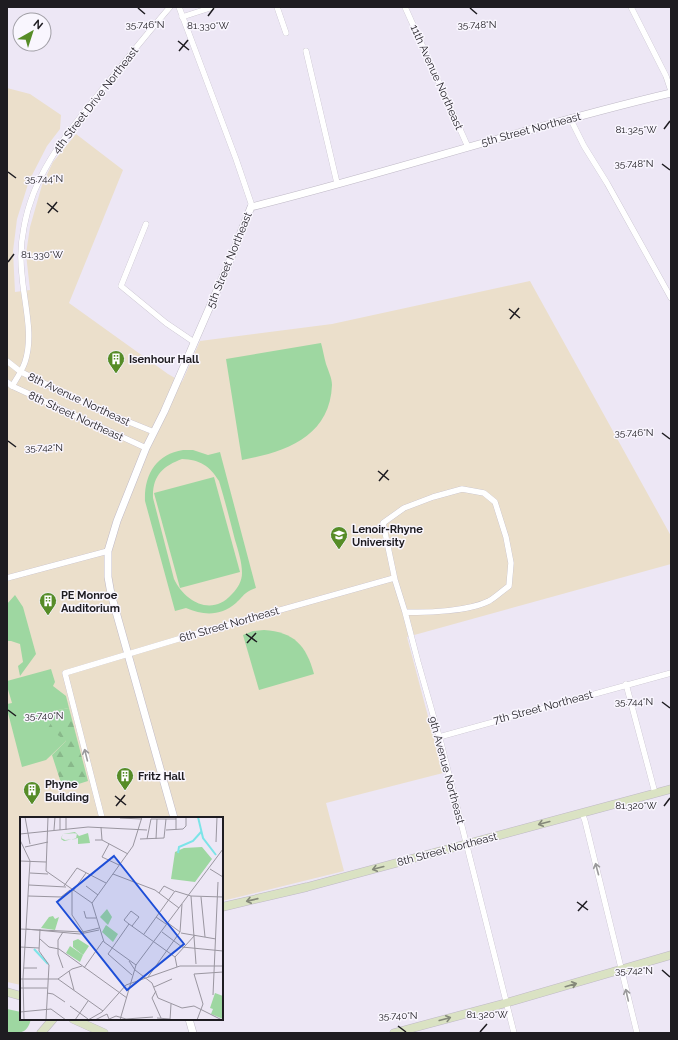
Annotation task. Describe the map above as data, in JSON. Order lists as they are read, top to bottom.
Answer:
{
  "streets": {
    "main road": ["8th Street Northeast"],
    "street": [
      "11th Avenue Northeast",
      "4th Street Drive Northeast",
      "5th Street Northeast",
      "8th Avenue Northeast",
      "6th Street Northeast",
      "7th Street Northeast",
      "9th Avenue Northeast"
    ]
  },
  "crossings": [
    ["11th Avenue Northeast", "5th Street Northeast"],
    ["4th Street Drive Northeast", "8th Avenue Northeast"],
    ["4th Street Drive Northeast", "8th Street Northeast"],
    ["5th Street Northeast", "8th Avenue Northeast"],
    ["5th Street Northeast", "8th Street Northeast"],
    ["5th Street Northeast", "6th Street Northeast"],
    ["8th Street Northeast", "9th Avenue Northeast"],
    ["6th Street Northeast", "9th Avenue Northeast"],
    ["7th Street Northeast", "9th Avenue Northeast"]
  ],
  "one_way": ["8th Street Northeast"],
  "places": {
    "building": [
      "Isenhour Hall",
      "PE Monroe Auditorium",
      "Fritz Hall",
      "Phyne Building"
    ],
    "school or university": ["Lenoir-Rhyne University"]
  },
  "north": "top right",
  "coordinates": [
    "35.746°N",
    "35.748°N",
    "81.330°W",
    "81.325°W",
    "35.744°N",
    "35.742°N",
    "35.740°N",
    "81.320°W"
  ]
}
